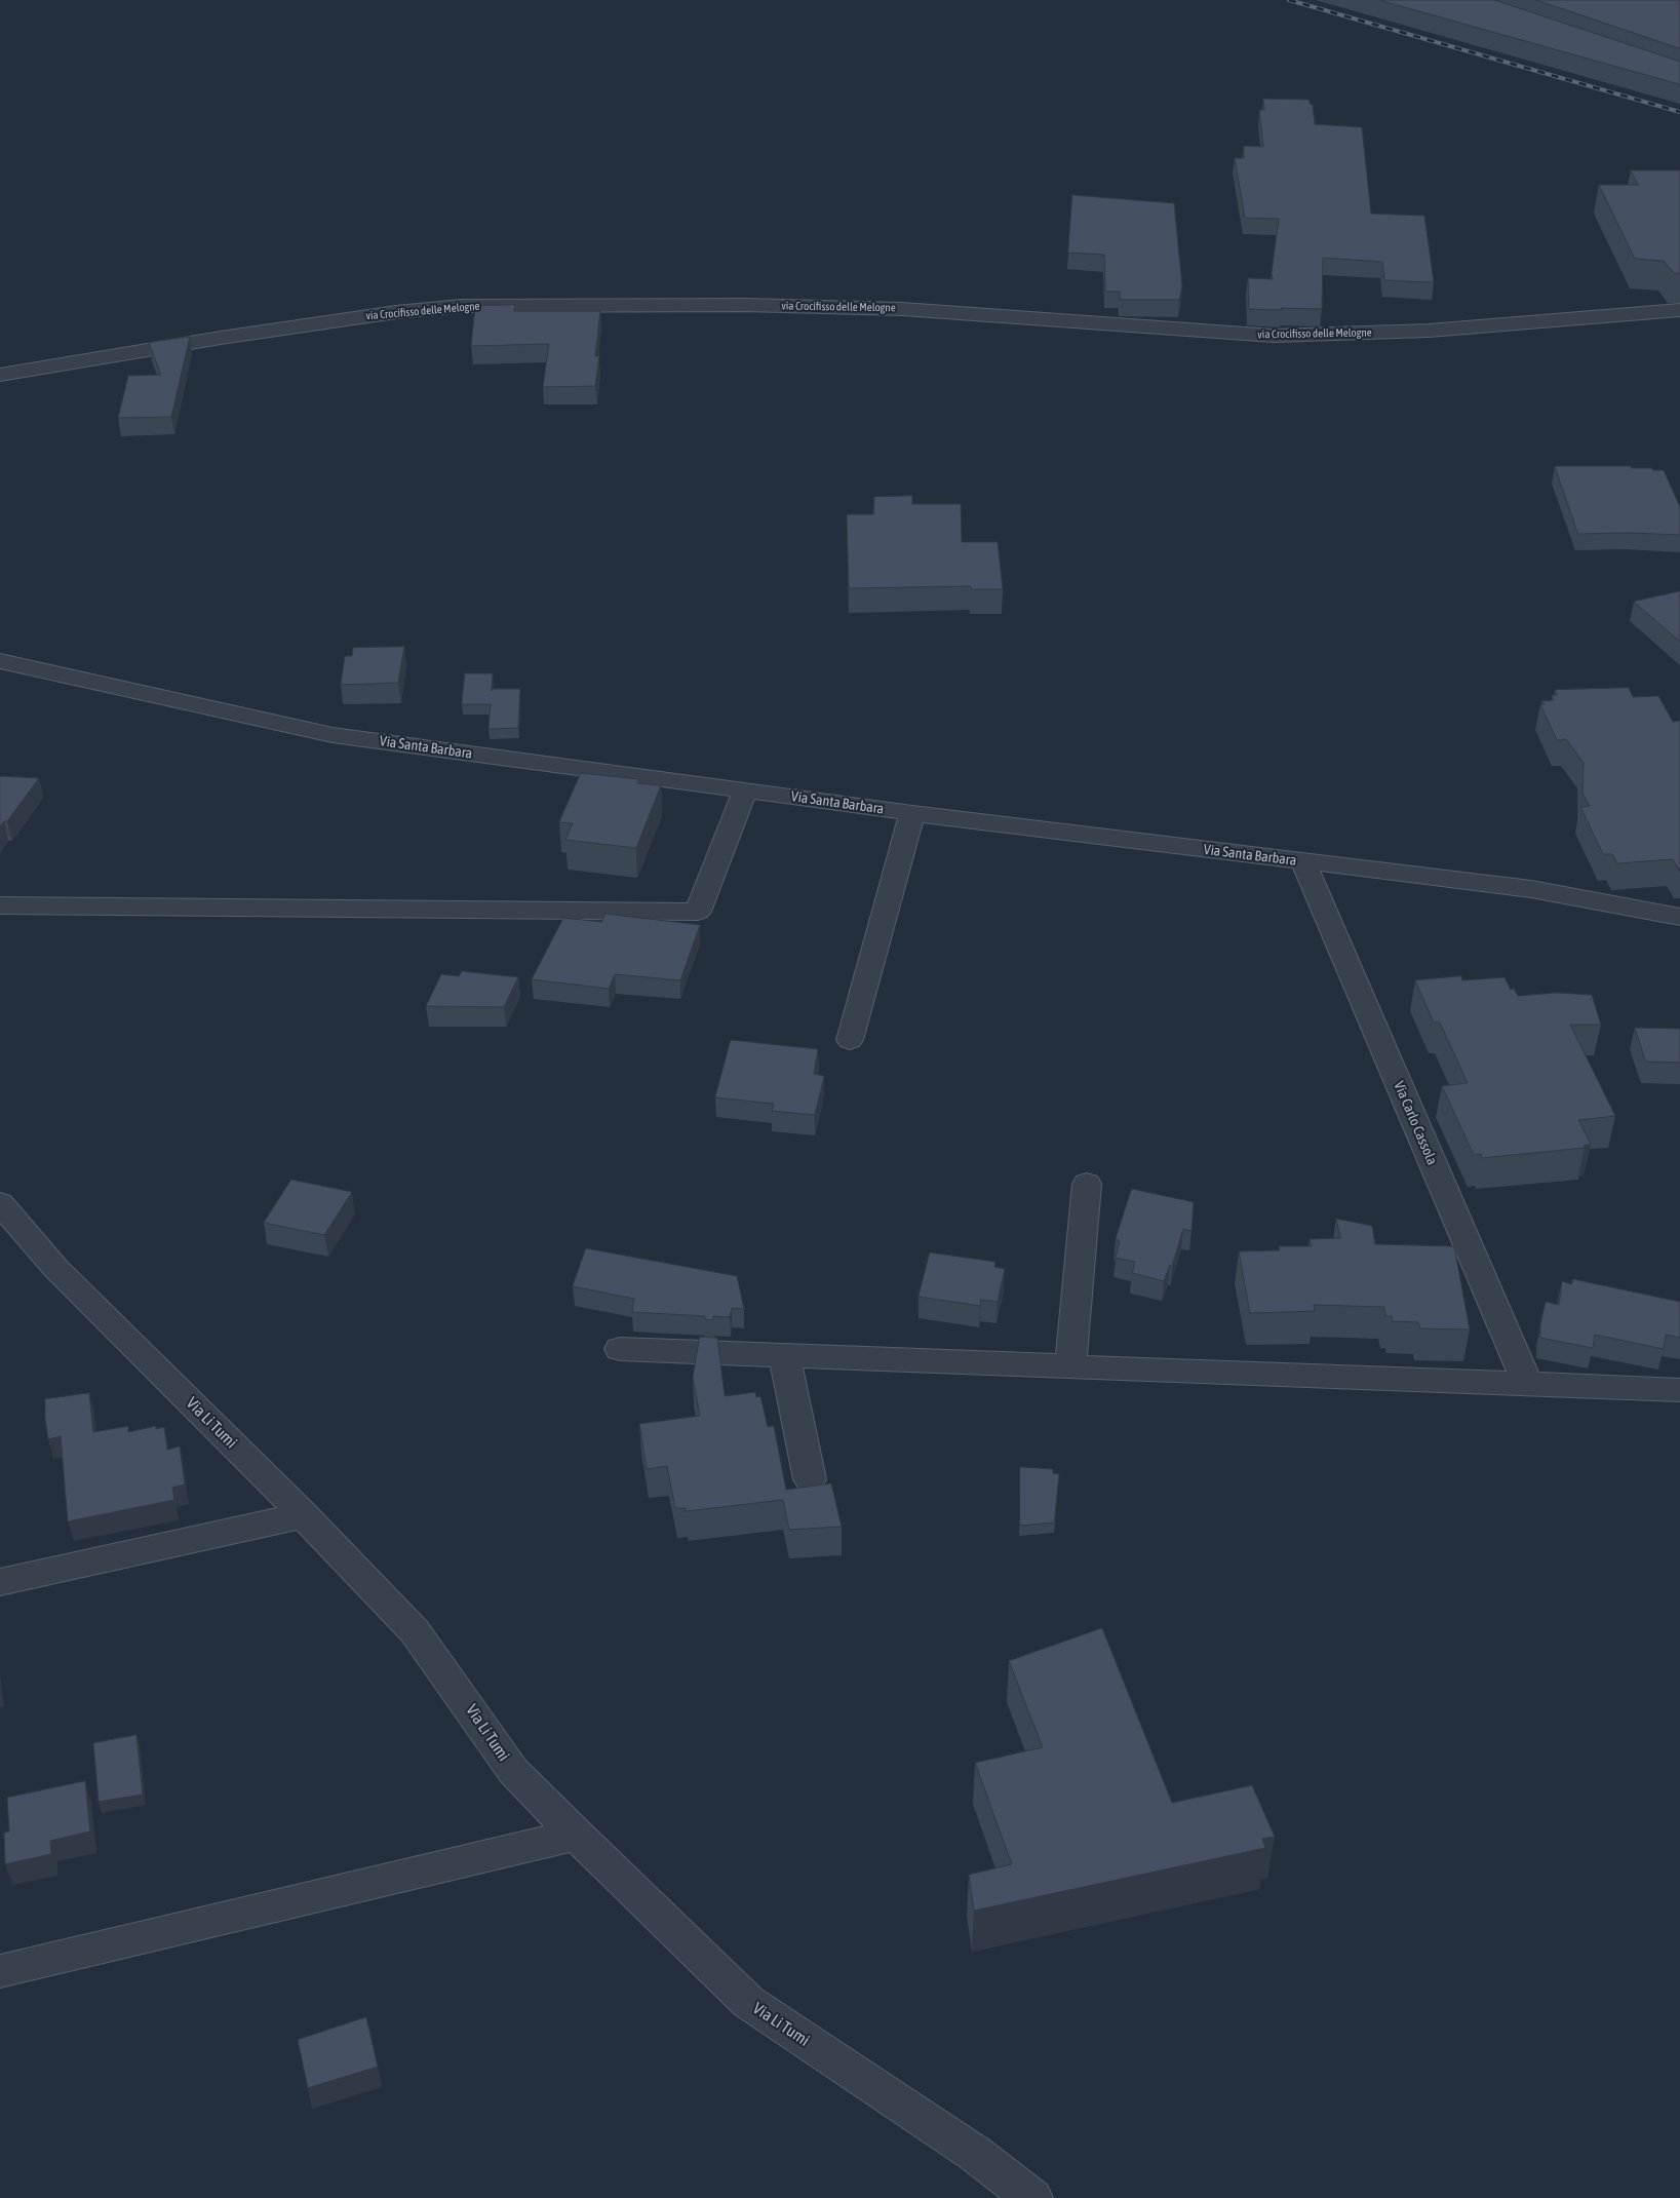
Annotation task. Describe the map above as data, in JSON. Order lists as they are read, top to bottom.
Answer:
{
  "streets": {
    "street": [
      "via Crocifisso delle Melogne",
      "Via Santa Barbara",
      "Via Carlo Cassola",
      "Via Li Tumi"
    ]
  },
  "crossings": [
    ["Via Santa Barbara", "Via Carlo Cassola"]
  ]
}
